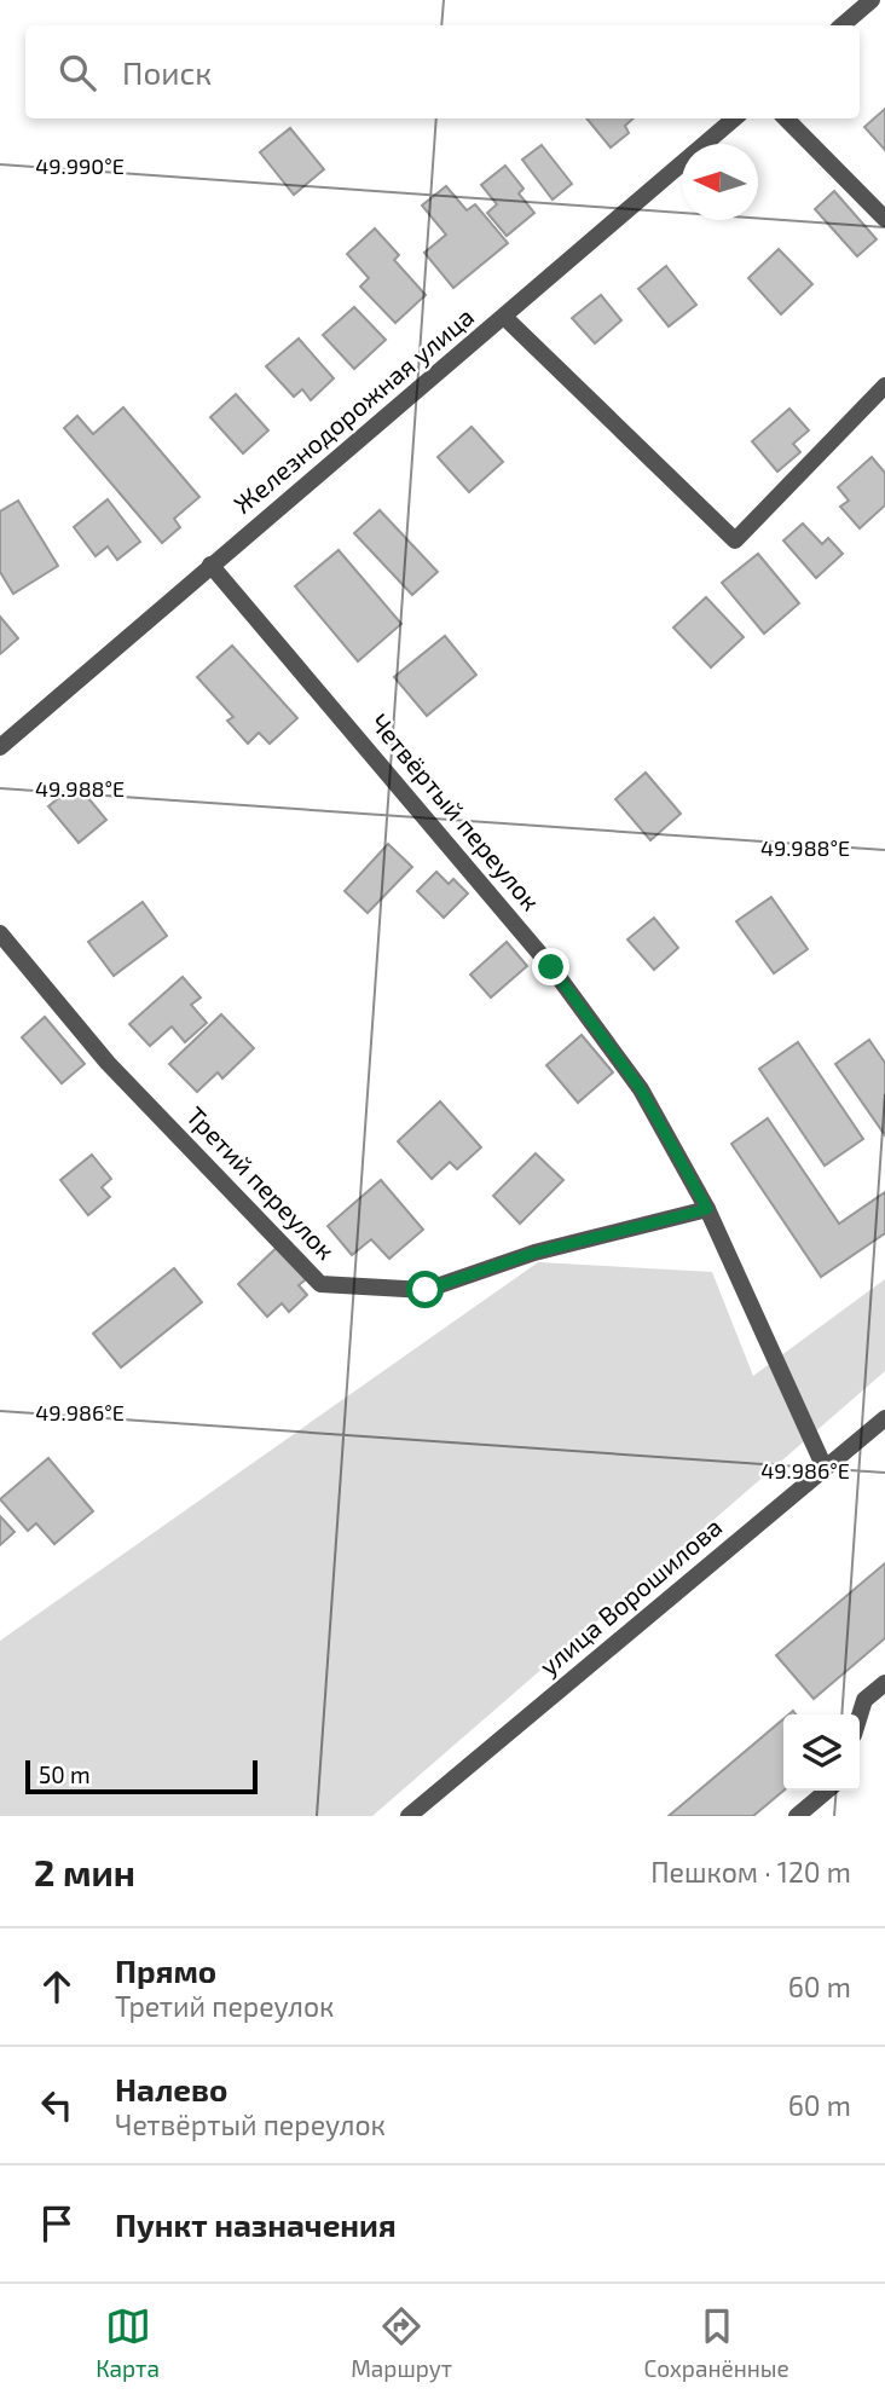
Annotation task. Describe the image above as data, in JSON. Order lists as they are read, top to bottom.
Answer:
{
  "streets": {
    "street": [
      "Железнодорожная улица",
      "Четвёртый переулок",
      "Третий переулок",
      "улица Ворошилова"
    ]
  },
  "crossings": [
    ["Железнодорожная улица", "Четвёртый переулок"],
    ["Четвёртый переулок", "Третий переулок"],
    ["Четвёртый переулок", "улица Ворошилова"]
  ],
  "scale_bar": "50 m",
  "north": "left",
  "page": {
    "search": "Поиск",
    "scale": "50 m",
    "heading": ["2 мин", "Пешком · 120 m"],
    "list": [
      ["Прямо", "Третий переулок", "60 m"],
      ["Налево", "Четвёртый переулок", "60 m"],
      "Пункт назначения"
    ],
    "nav": ["Карта", "Маршрут", "Сохранённые"]
  },
  "coordinates": ["49.990°E", "49.988°E", "49.986°E"]
}
